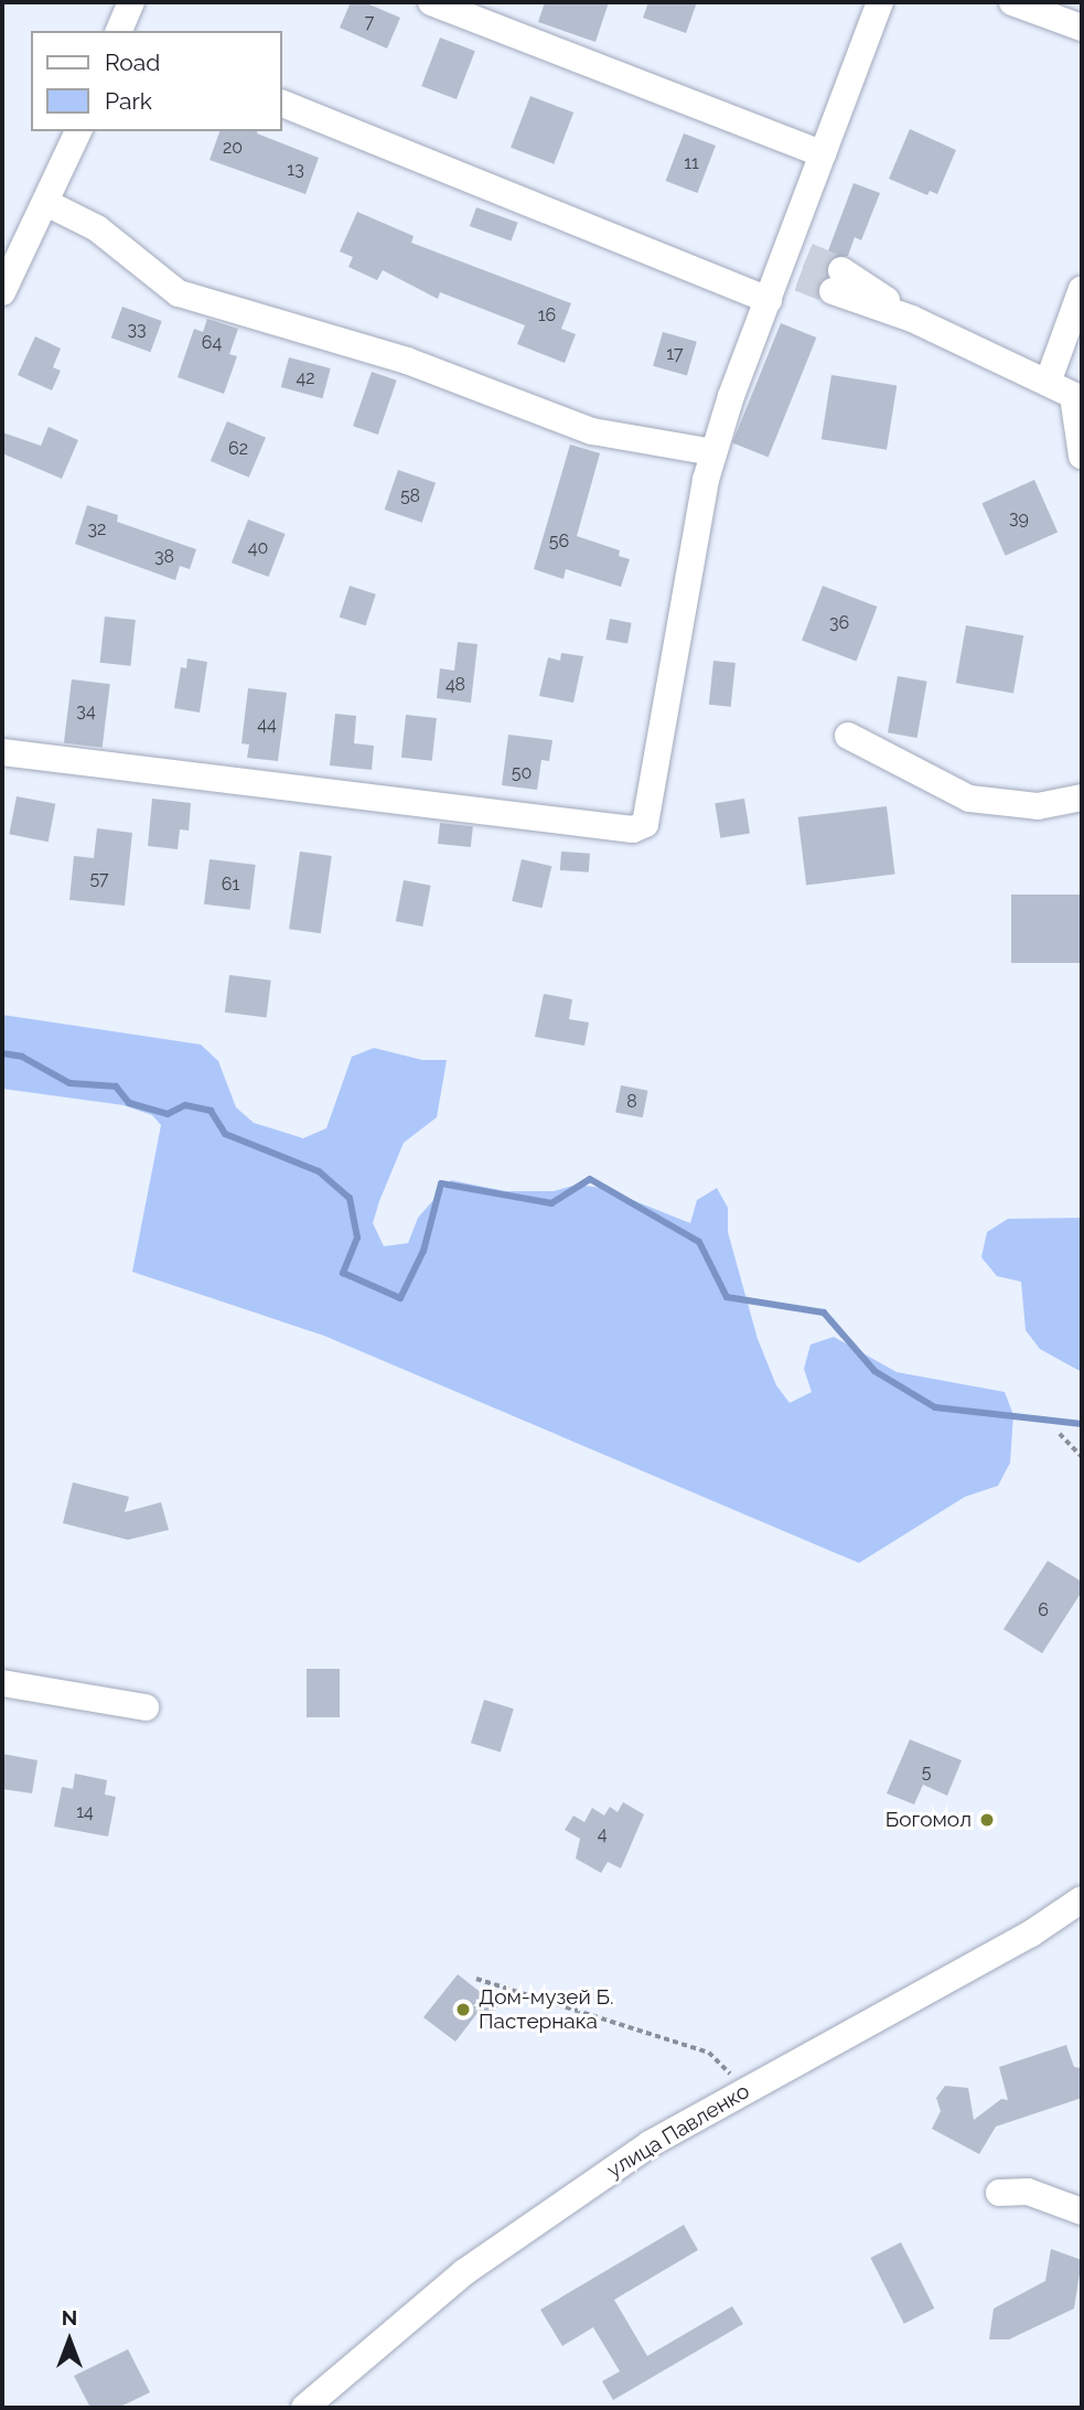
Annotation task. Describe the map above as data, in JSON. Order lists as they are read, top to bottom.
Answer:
{
  "streets": {
    "street": ["улица Павленко"]
  },
  "places": ["Богомол", "Дом-музей Б. Пастернака"],
  "house_numbers": [
    "7",
    "20",
    "11",
    "13",
    "16",
    "33",
    "64",
    "17",
    "42",
    "62",
    "58",
    "39",
    "32",
    "56",
    "40",
    "38",
    "36",
    "48",
    "34",
    "44",
    "50",
    "57",
    "61",
    "8",
    "6",
    "5",
    "14",
    "4"
  ],
  "legend": ["Road", "Park"],
  "north": "top"
}
